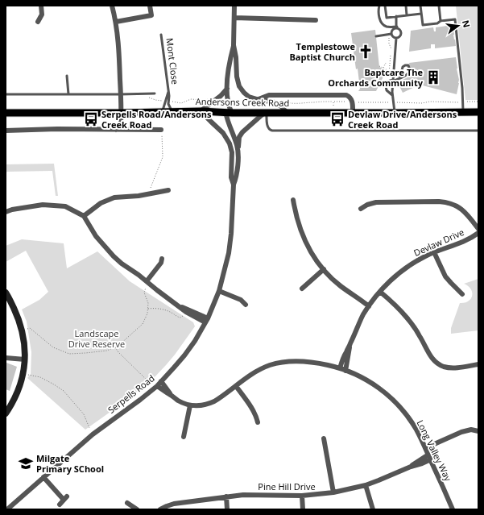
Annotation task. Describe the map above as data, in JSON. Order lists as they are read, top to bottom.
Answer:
{
  "streets": {
    "main road": ["Andersons Creek Road"],
    "street": [
      "Devlaw Drive",
      "Serpells Road",
      "Long Valley Way",
      "Pine Hill Drive"
    ],
    "lane": ["Mont Close"]
  },
  "crossings": [
    ["Mont Close", "Andersons Creek Road"],
    ["Andersons Creek Road", "Serpells Road"],
    ["Devlaw Drive", "Long Valley Way"],
    ["Serpells Road", "Long Valley Way"],
    ["Long Valley Way", "Pine Hill Drive"]
  ],
  "parks": ["Landscape Drive Reserve"],
  "places": {
    "church": ["Templestowe Baptist Church"],
    "building": ["Baptcare The Orchards Community"],
    "bus stop": ["Serpells Road/Andersons Creek Road", "Devlaw Drive/Andersons Creek Road"],
    "school or university": ["Milgate Primary SChool"]
  },
  "north": "right"
}
